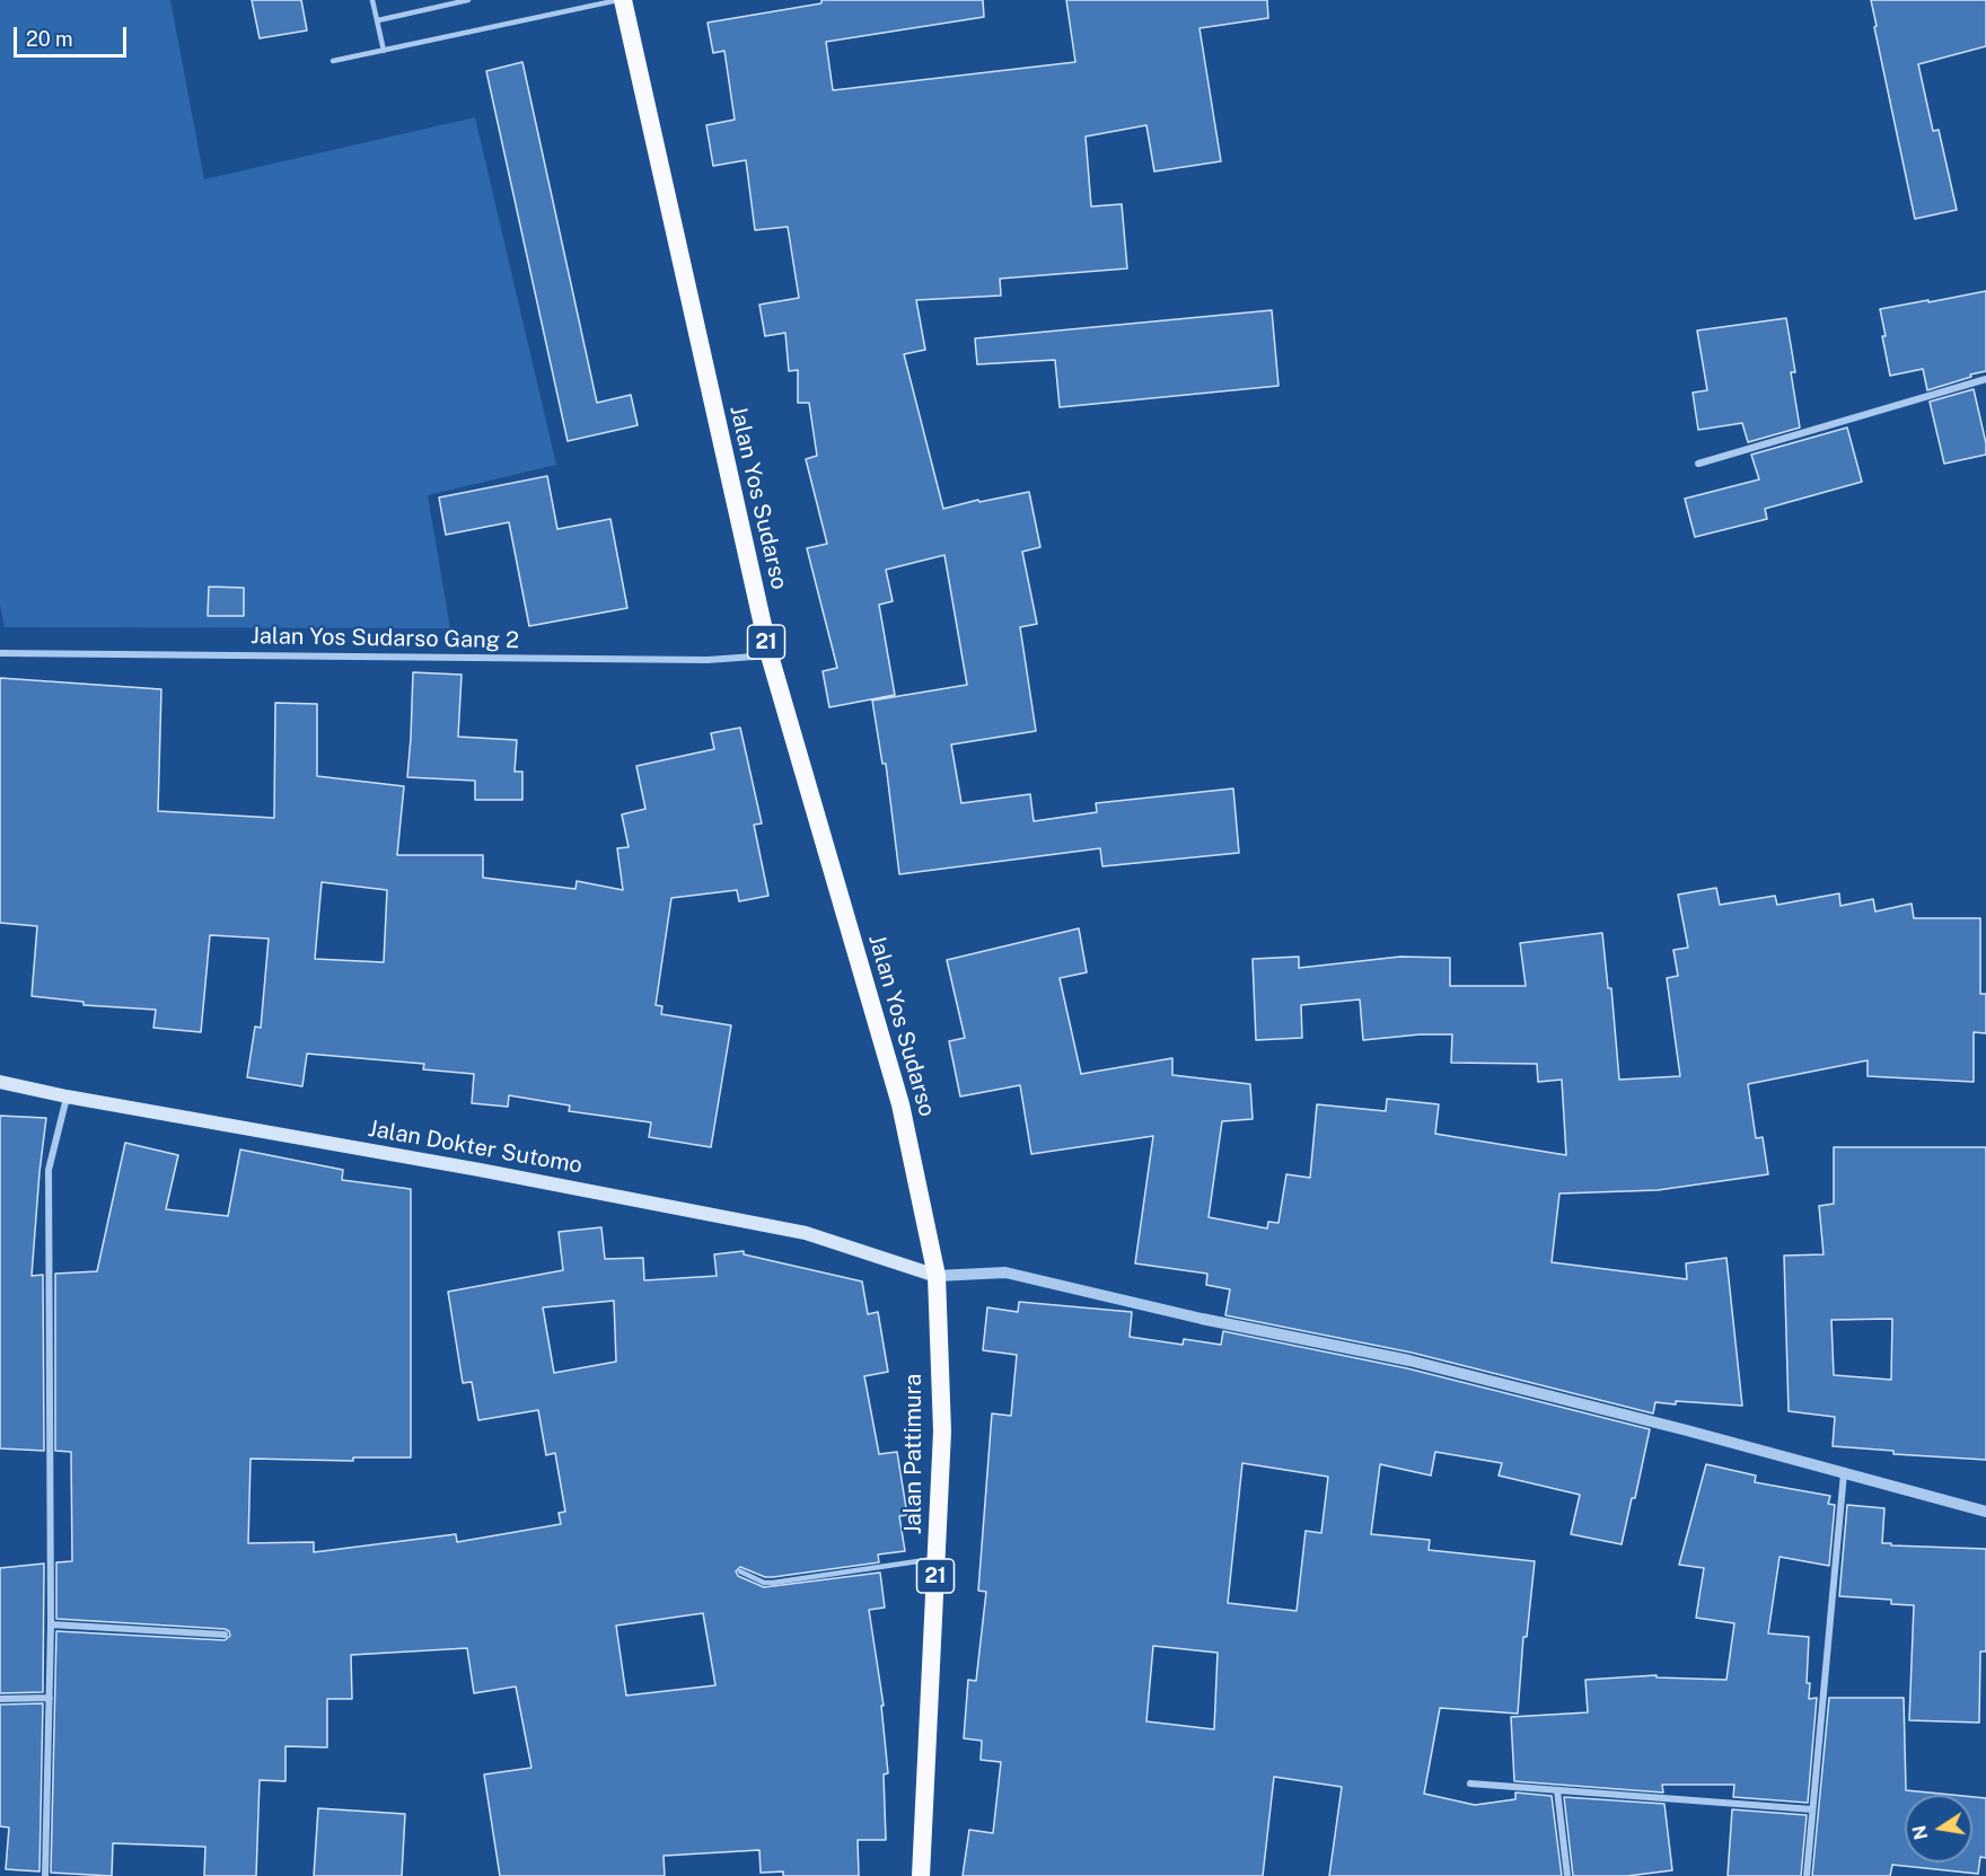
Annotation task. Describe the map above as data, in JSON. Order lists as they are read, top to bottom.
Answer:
{
  "streets": {
    "highway": ["Jalan Yos Sudarso", "21", "Jalan Pattimura"],
    "main road": ["Jalan Dokter Sutomo"],
    "street": ["Jalan Yos Sudarso Gang 2"]
  },
  "crossings": [
    ["Jalan Yos Sudarso", "Jalan Yos Sudarso Gang 2"],
    ["Jalan Yos Sudarso", "Jalan Dokter Sutomo"],
    ["Jalan Yos Sudarso", "Jalan Pattimura"],
    ["Jalan Dokter Sutomo", "Jalan Pattimura"]
  ],
  "scale_bar": "20 m",
  "north": "left"
}
